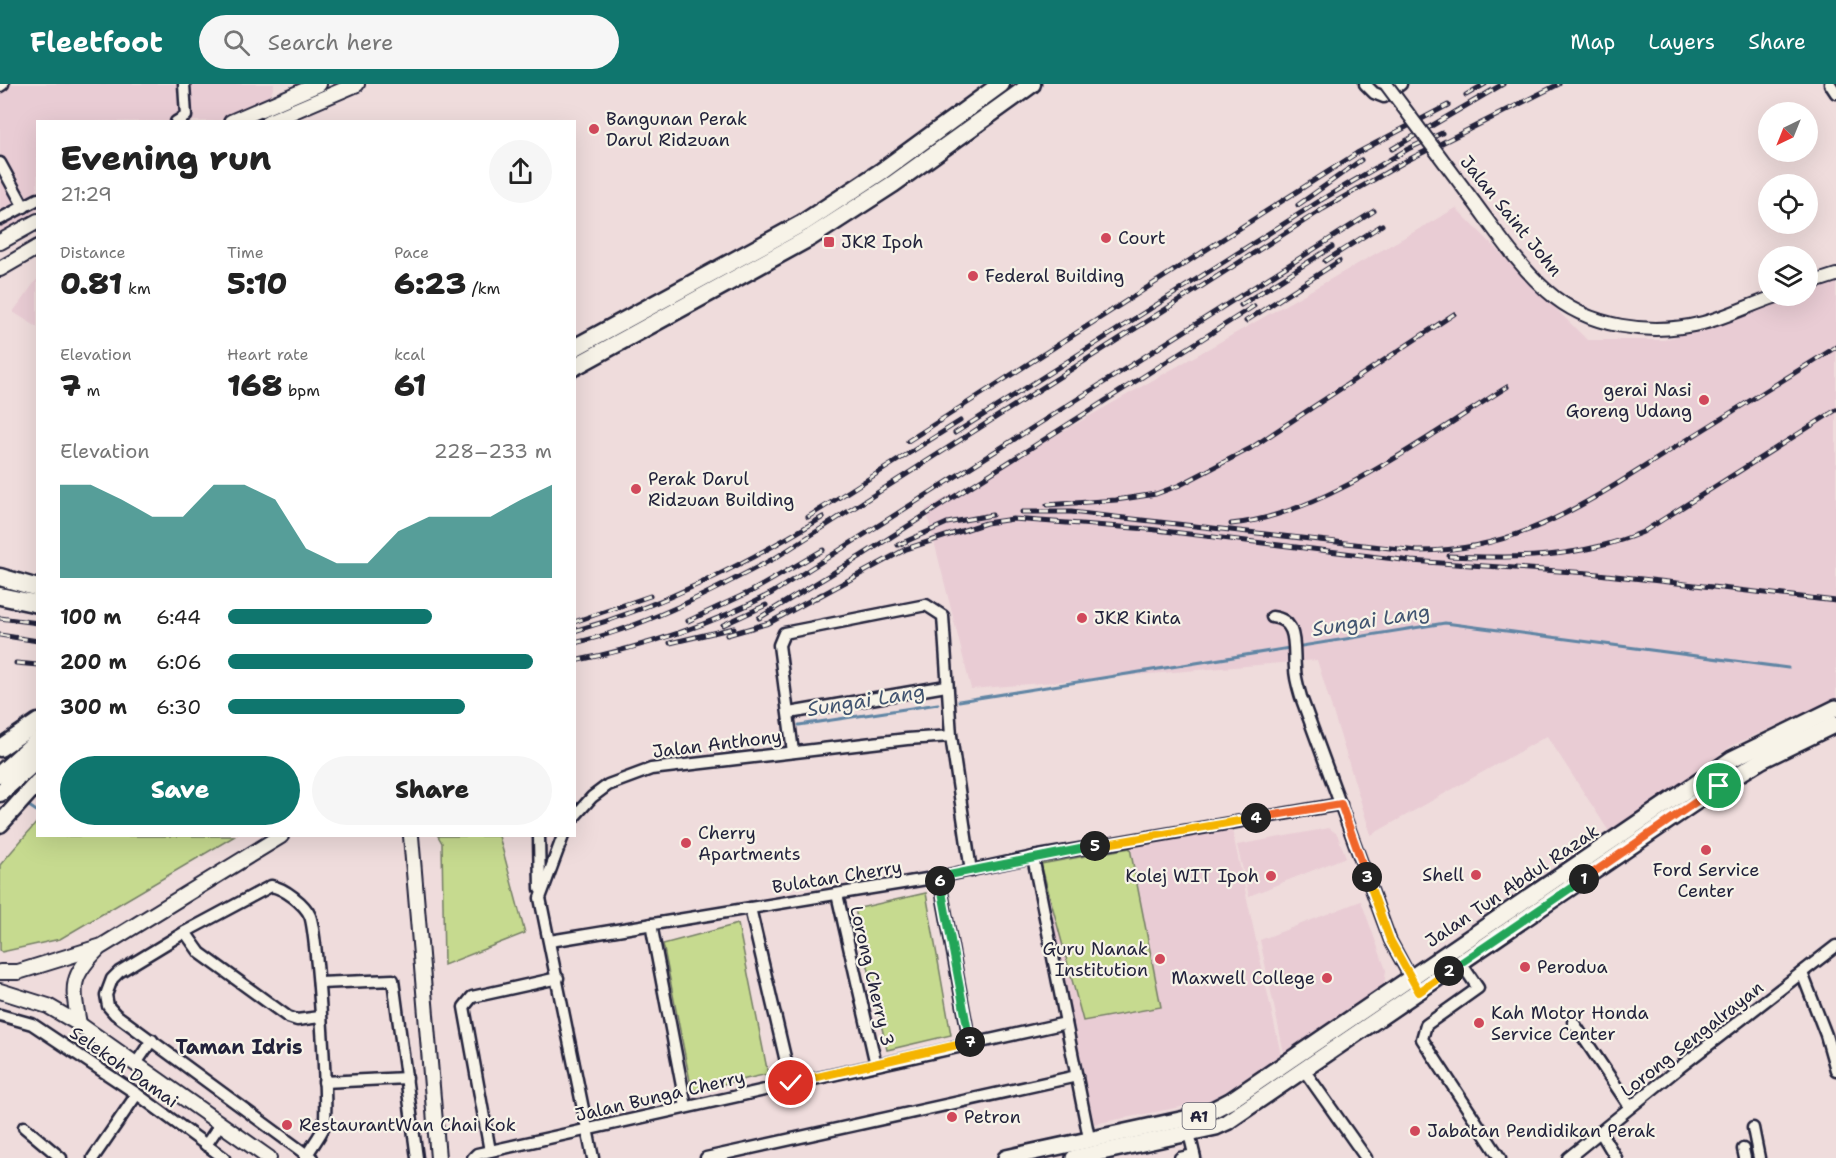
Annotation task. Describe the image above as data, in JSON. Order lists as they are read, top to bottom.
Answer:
{
  "streets": {
    "main road": ["Jalan Tun Abdul Razak", "A1"],
    "street": [
      "Jalan Saint John",
      "Jalan Anthony",
      "Bulatan Cherry",
      "Lorong Cherry 3",
      "Lorong Sengalrayan",
      "Selekoh Damai",
      "Jalan Bunga Cherry"
    ]
  },
  "crossings": [
    ["Bulatan Cherry", "Lorong Cherry 3"],
    ["Lorong Cherry 3", "Jalan Bunga Cherry"]
  ],
  "districts": ["Taman Idris"],
  "water": ["Sungai Lang"],
  "places": {
    "other": [
      "Bangunan Perak Darul Ridzuan",
      "Court",
      "Federal Building",
      "gerai Nasi Goreng Udang",
      "Perak Darul Ridzuan Building",
      "JKR Kinta",
      "Cherry Apartments",
      "Ford Service Center",
      "Shell",
      "Kolej WIT Ipoh",
      "Guru Nanak Institution",
      "Perodua",
      "Maxwell College",
      "Kah Motor Honda Service Center",
      "Petron",
      "RestaurantWan Chai Kok",
      "Jabatan Pendidikan Perak"
    ],
    "transit": ["JKR Ipoh"]
  },
  "north": "bottom left",
  "page": {
    "header": "Fleetfoot",
    "search": "Search here",
    "nav": ["Map", "Layers", "Share"],
    "heading": ["Evening run", "21:29"],
    "stats": [
      ["Distance", "0.81 km"],
      ["Time", "5:10"],
      ["Pace", "6:23 /km"],
      ["Elevation", "7 m"],
      ["Heart rate", "168 bpm"],
      ["kcal", "61"]
    ],
    "chart": ["Elevation", "228–233 m"],
    "list": [
      {
        "name": "100 m",
        "note": "6:44"
      },
      {
        "name": "200 m",
        "note": "6:06"
      },
      {
        "name": "300 m",
        "note": "6:30"
      }
    ],
    "buttons": ["Save", "Share"],
    "pins": [
      "4",
      "5",
      "3",
      "1",
      "6",
      "2",
      "7"
    ]
  }
}
